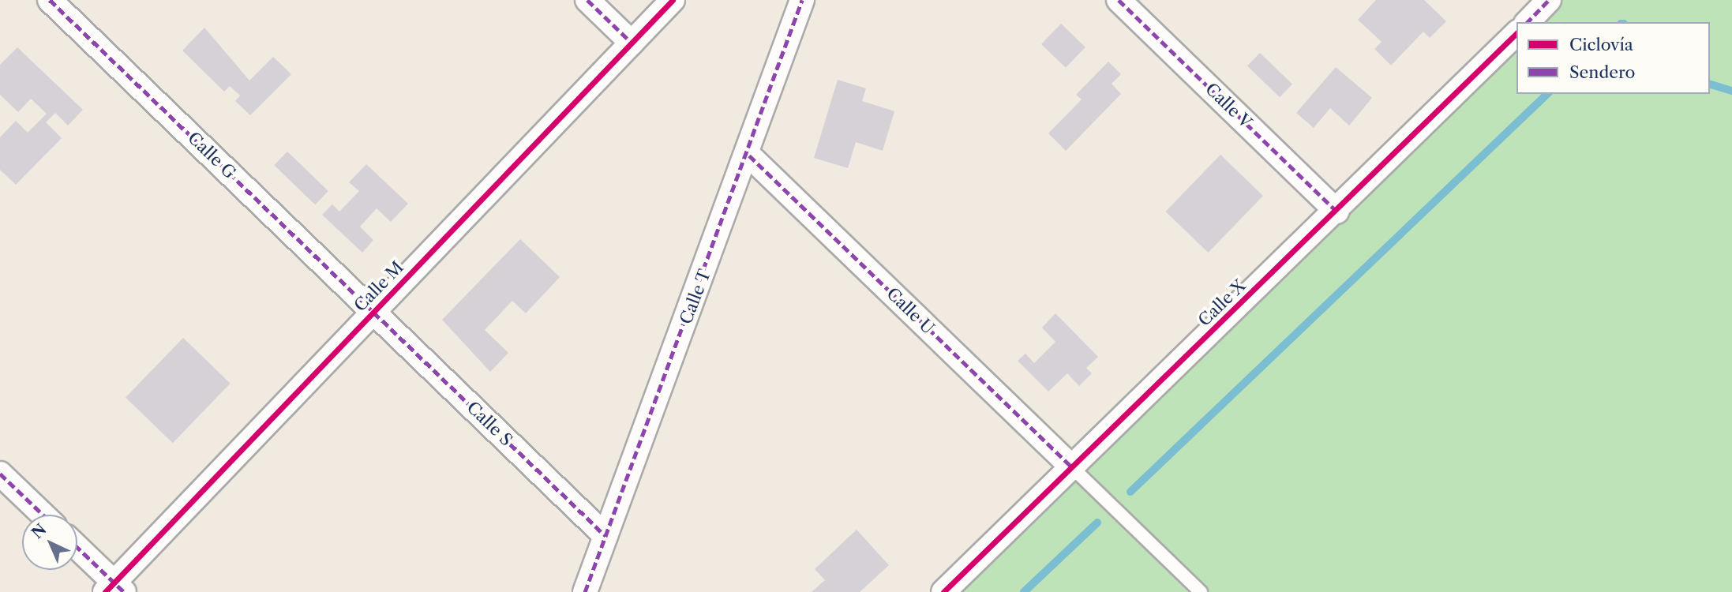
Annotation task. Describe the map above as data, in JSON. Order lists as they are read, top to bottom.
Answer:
{
  "streets": {
    "street": [
      "Calle V",
      "Calle G",
      "Calle M",
      "Calle T",
      "Calle X",
      "Calle U",
      "Calle S"
    ]
  },
  "crossings": [
    ["Calle V", "Calle X"],
    ["Calle G", "Calle M"],
    ["Calle G", "Calle S"],
    ["Calle M", "Calle S"],
    ["Calle T", "Calle U"],
    ["Calle T", "Calle S"],
    ["Calle X", "Calle U"]
  ],
  "legend": ["Ciclovía", "Sendero"],
  "north": "top left"
}
